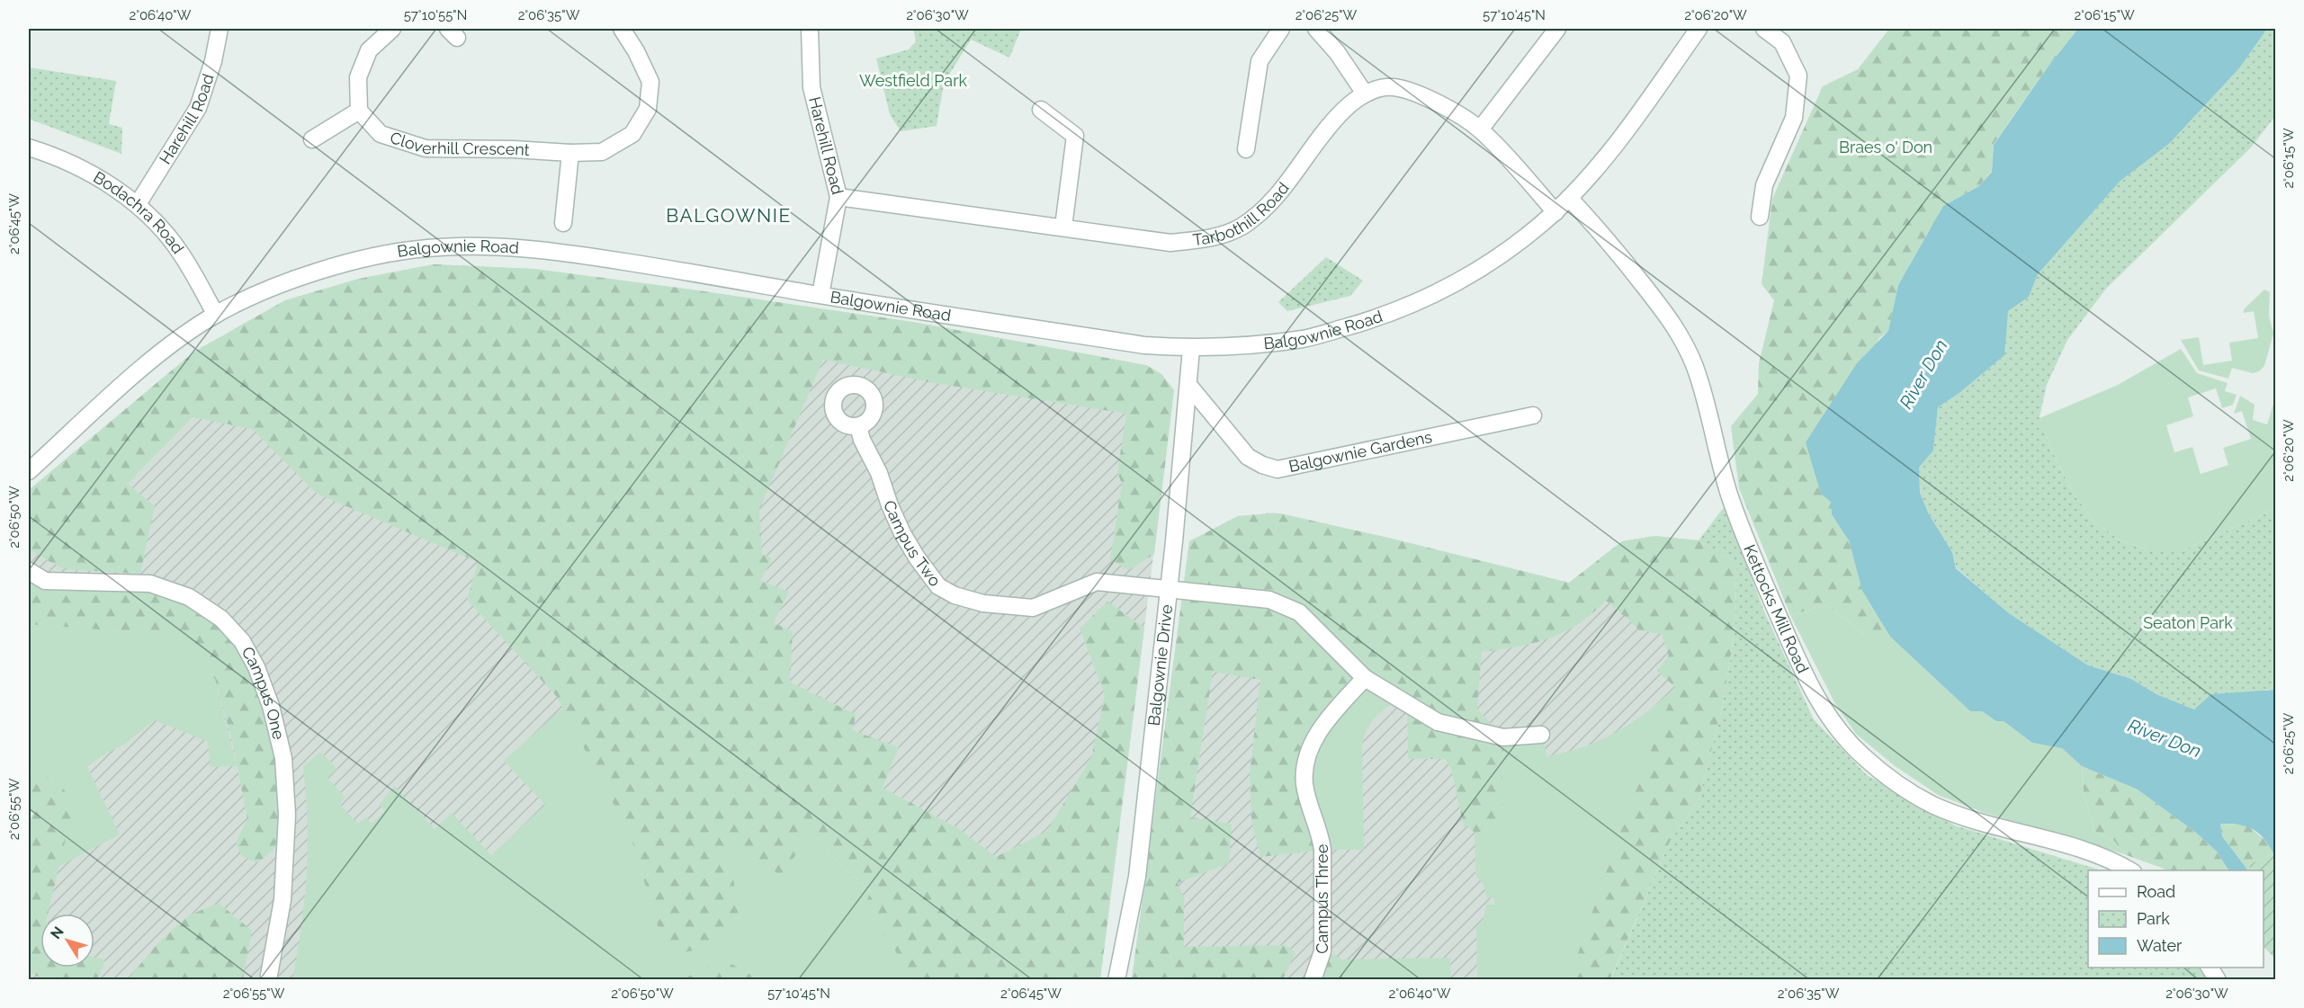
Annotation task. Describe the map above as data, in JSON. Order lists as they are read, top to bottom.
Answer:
{
  "streets": {
    "street": [
      "Harehill Road",
      "Cloverhill Crescent",
      "Tarbothill Road",
      "Bodachra Road",
      "Balgownie Road",
      "Balgownie Gardens",
      "Campus Two",
      "Kettocks Mill Road",
      "Balgownie Drive",
      "Campus One",
      "Campus Three"
    ]
  },
  "crossings": [
    ["Harehill Road", "Tarbothill Road"],
    ["Harehill Road", "Bodachra Road"],
    ["Harehill Road", "Balgownie Road"],
    ["Tarbothill Road", "Balgownie Road"],
    ["Bodachra Road", "Balgownie Road"],
    ["Balgownie Road", "Kettocks Mill Road"],
    ["Balgownie Road", "Balgownie Drive"],
    ["Balgownie Gardens", "Balgownie Drive"],
    ["Campus Two", "Balgownie Drive"]
  ],
  "districts": ["BALGOWNIE"],
  "water": ["River Don"],
  "parks": ["Westfield Park", "Braes o' Don", "Seaton Park"],
  "legend": ["Road", "Park", "Water"],
  "north": "top left",
  "coordinates": [
    "2°06'40\"W",
    "57°10'55\"N",
    "2°06'35\"W",
    "2°06'30\"W",
    "2°06'25\"W",
    "57°10'45\"N",
    "2°06'20\"W",
    "2°06'15\"W",
    "2°06'45\"W",
    "2°06'50\"W",
    "2°06'55\"W"
  ]
}
